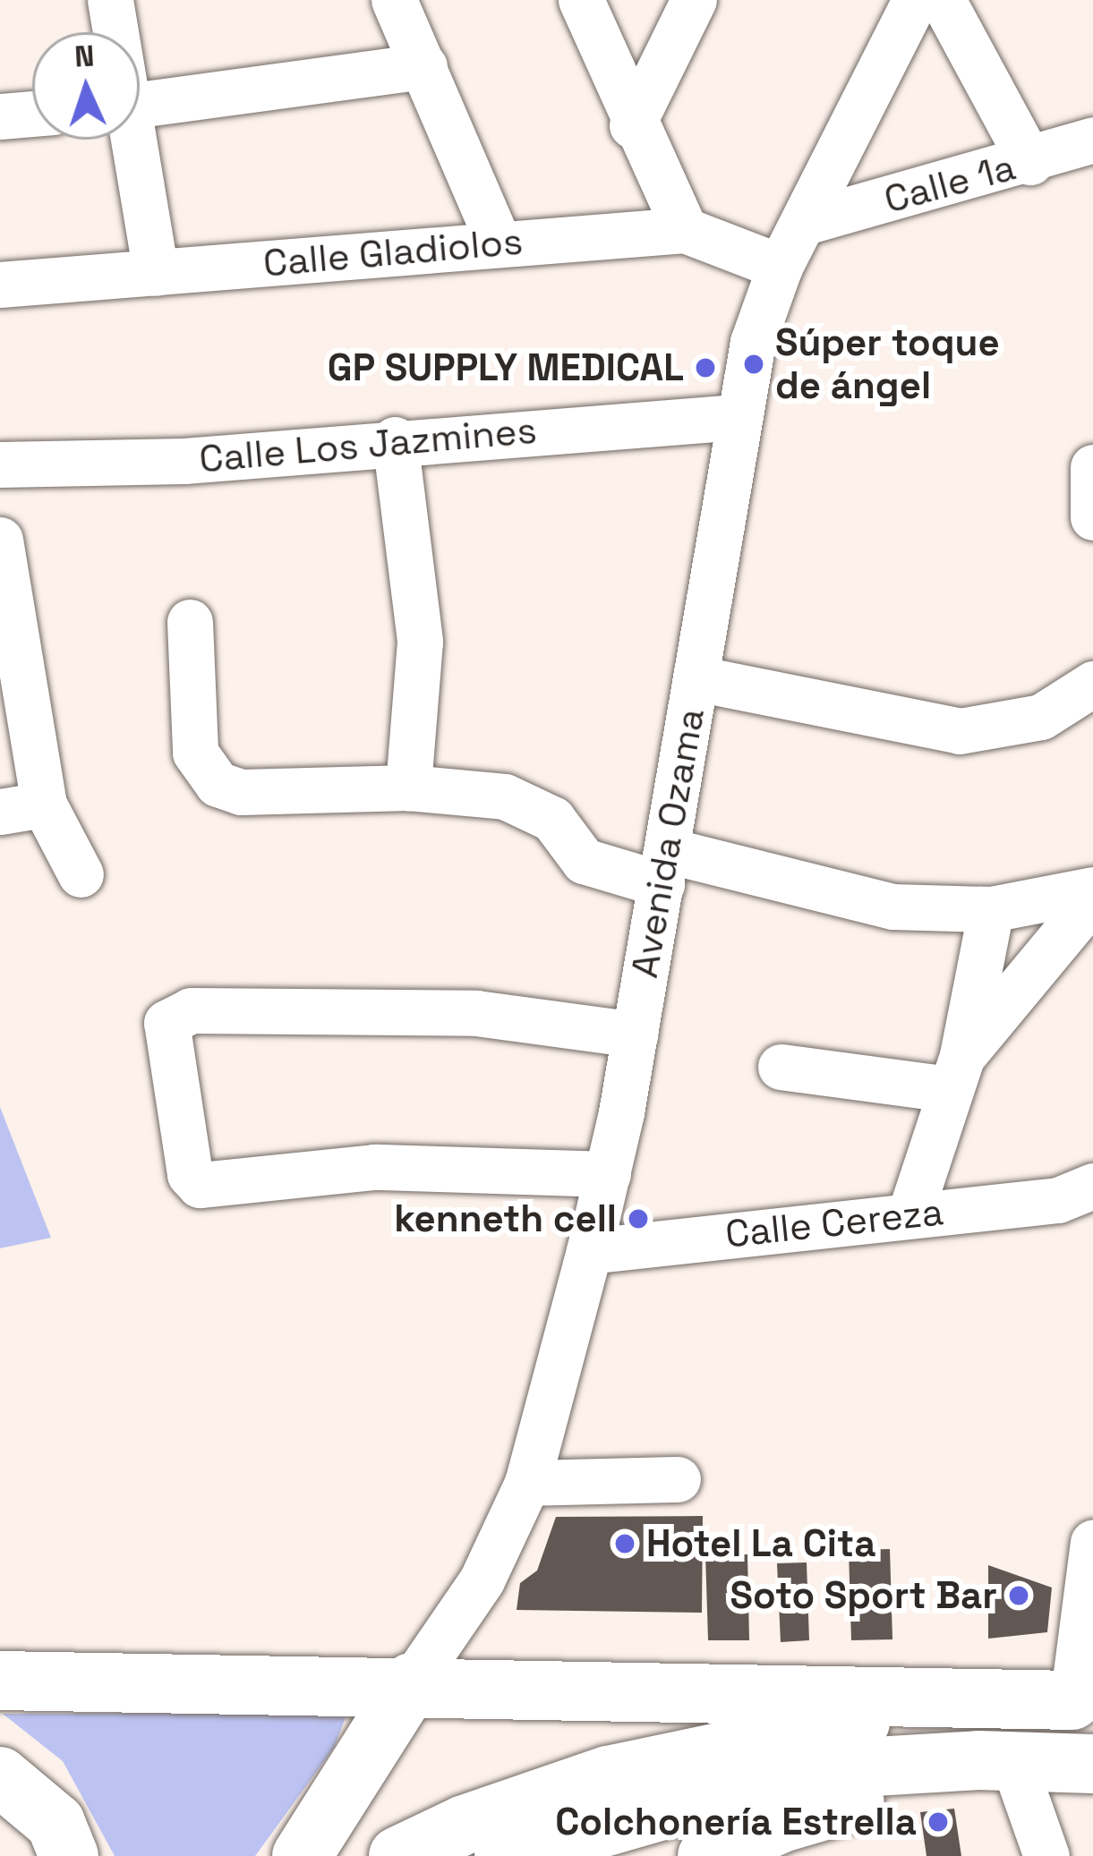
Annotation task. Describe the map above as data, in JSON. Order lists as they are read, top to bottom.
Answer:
{
  "streets": {
    "street": [
      "Calle 1a",
      "Calle Gladiolos",
      "Calle Los Jazmines",
      "Avenida Ozama",
      "Calle Cereza"
    ]
  },
  "crossings": [
    ["Calle 1a", "Avenida Ozama"],
    ["Calle Gladiolos", "Avenida Ozama"],
    ["Calle Los Jazmines", "Avenida Ozama"],
    ["Avenida Ozama", "Calle Cereza"]
  ],
  "places": [
    "Súper toque de ángel",
    "GP SUPPLY MEDICAL",
    "kenneth cell",
    "Hotel La Cita",
    "Soto Sport Bar",
    "Colchonería Estrella"
  ],
  "north": "top"
}
